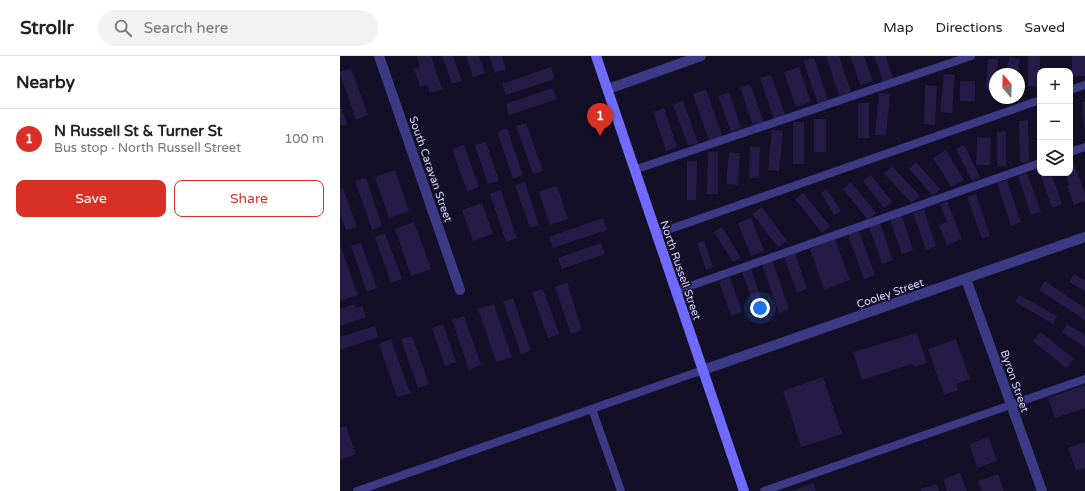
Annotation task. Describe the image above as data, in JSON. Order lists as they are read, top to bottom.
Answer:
{
  "streets": {
    "street": [
      "South Caravan Street",
      "North Russell Street",
      "Cooley Street",
      "Byron Street"
    ]
  },
  "crossings": [
    ["North Russell Street", "Cooley Street"],
    ["Cooley Street", "Byron Street"]
  ],
  "north": "top",
  "page": {
    "header": "Strollr",
    "search": "Search here",
    "nav": ["Map", "Directions", "Saved"],
    "heading": "Nearby",
    "map_buttons": ["+", "−"],
    "pins": "1",
    "list": [
      {
        "mark": "1",
        "name": "N Russell St & Turner St",
        "note": "Bus stop · North Russell Street",
        "value": "100 m"
      }
    ],
    "buttons": ["Save", "Share"]
  }
}
